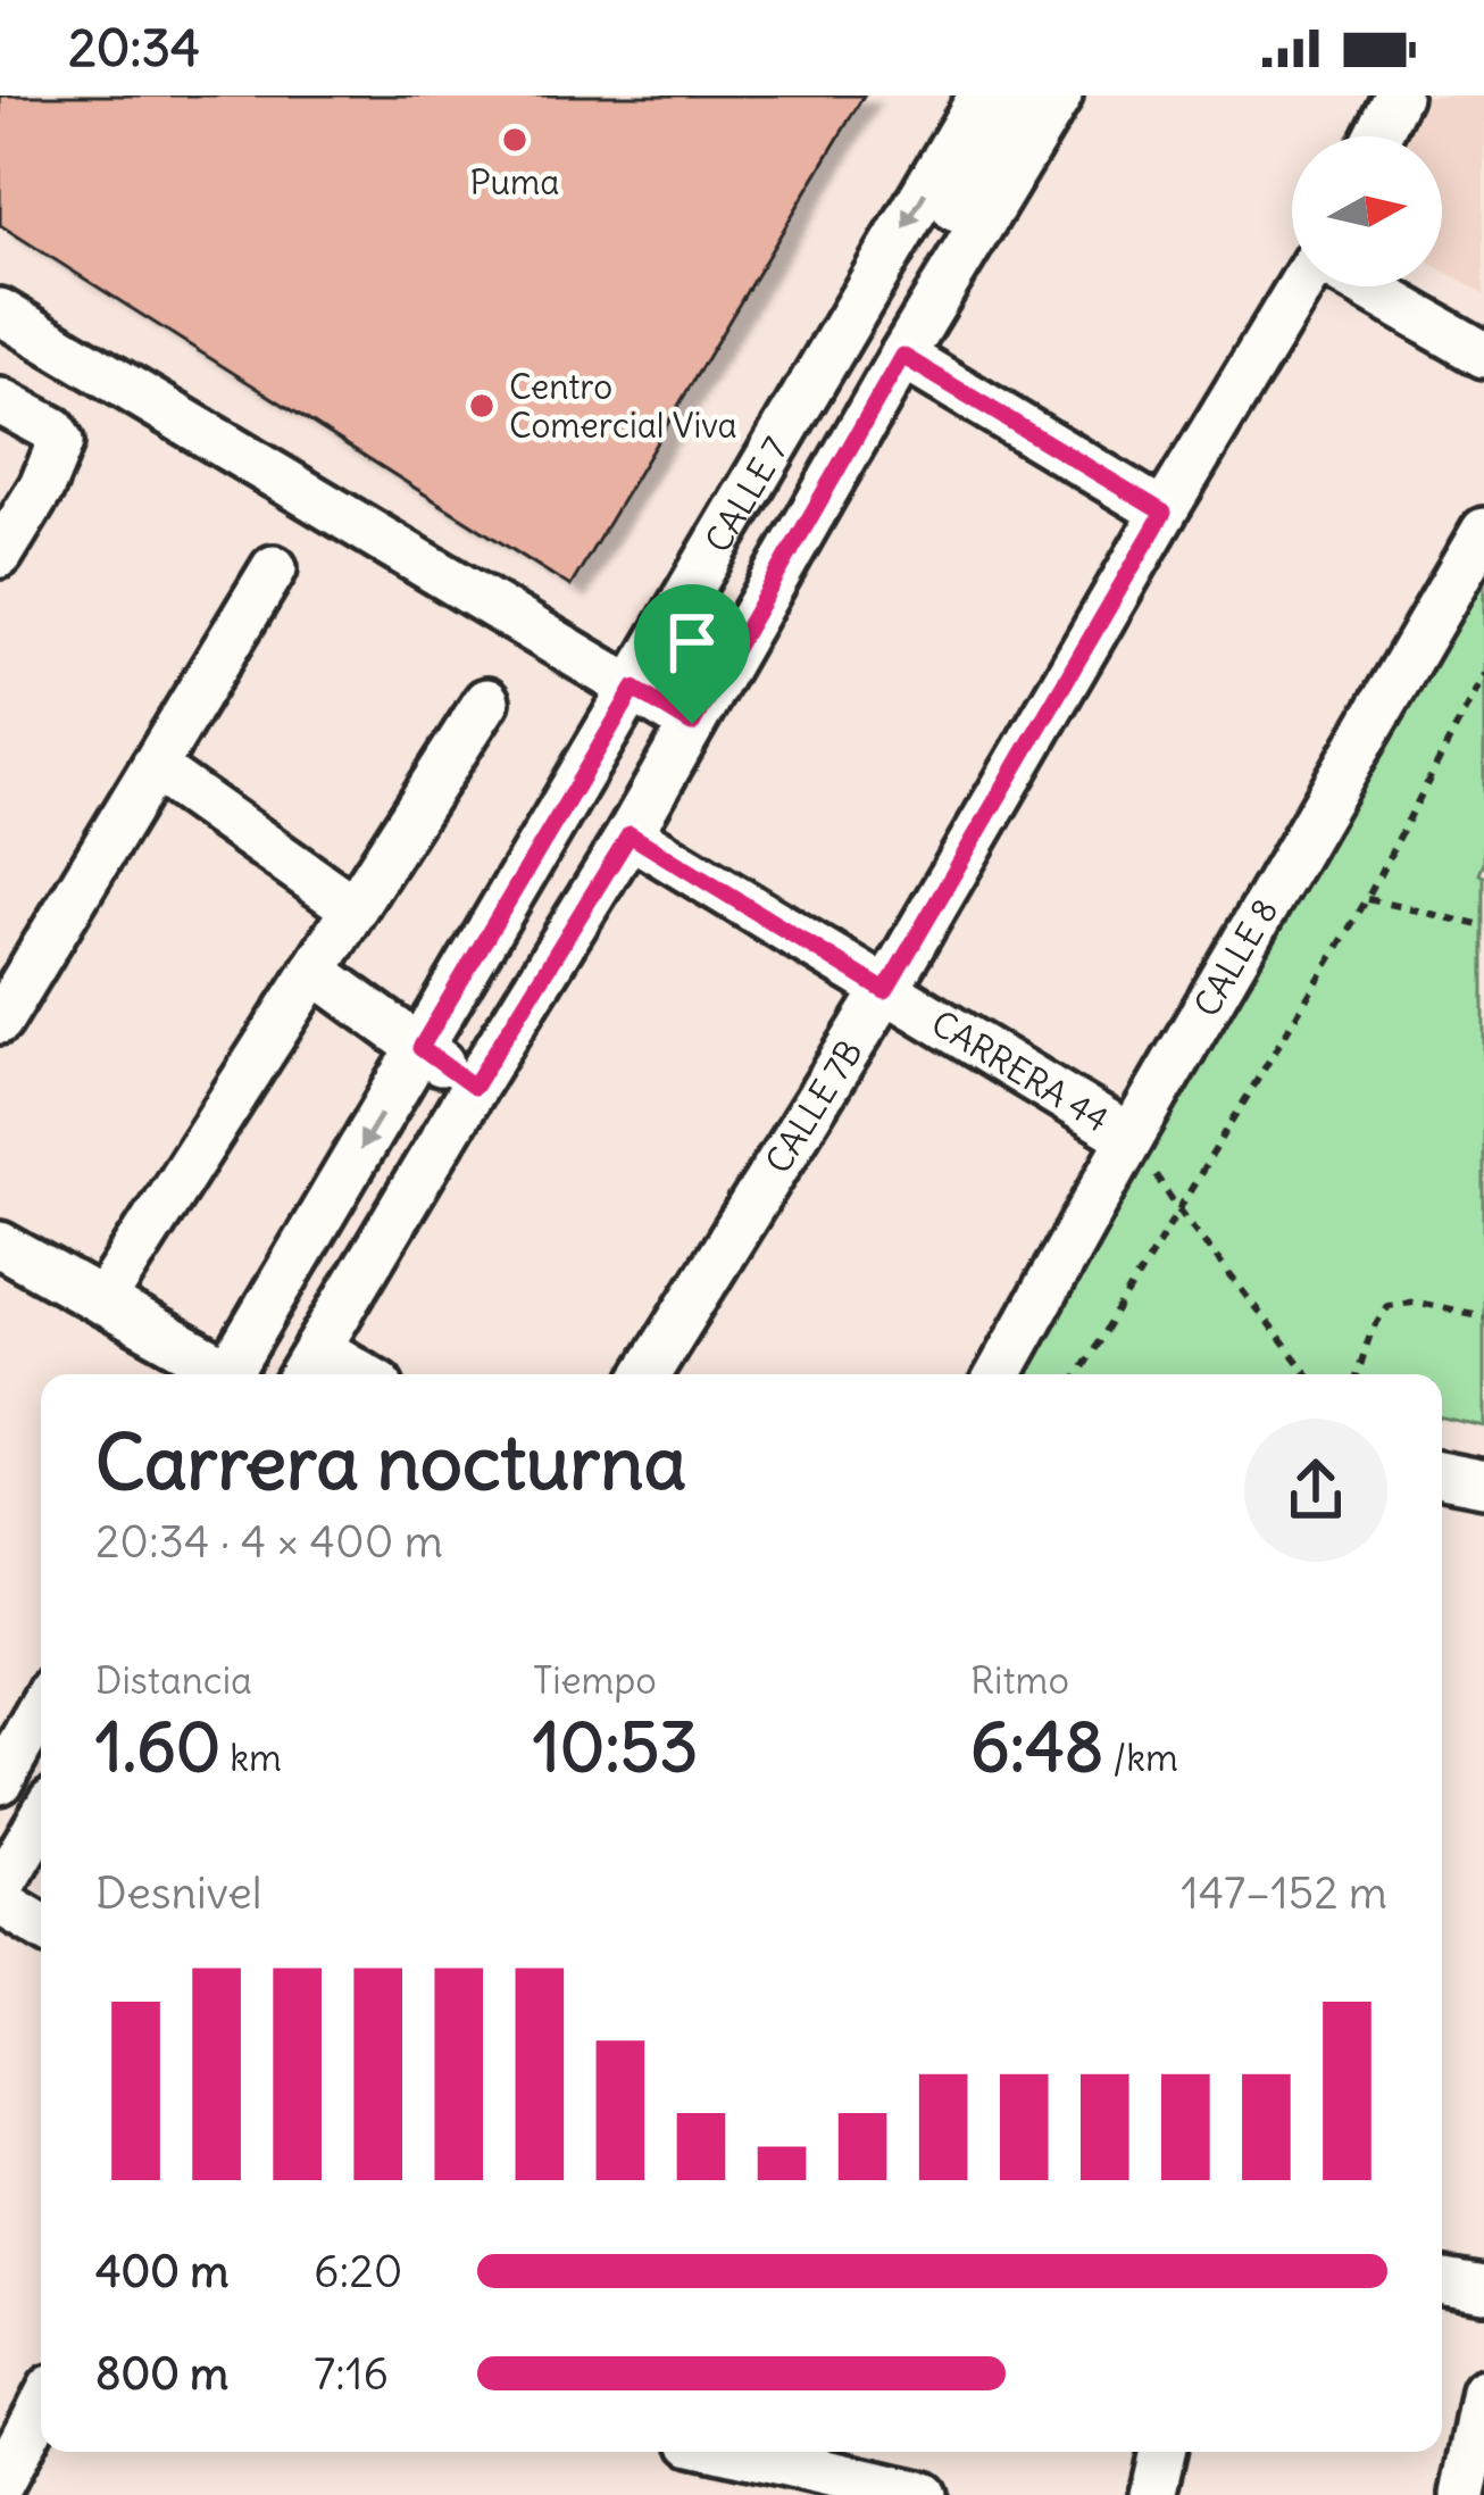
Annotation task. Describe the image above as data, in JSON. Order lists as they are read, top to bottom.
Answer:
{
  "streets": {
    "street": [
      "CALLE 7",
      "CALLE 8",
      "CARRERA 44",
      "CALLE 7B"
    ]
  },
  "crossings": [
    ["CALLE 7", "CARRERA 44"],
    ["CALLE 8", "CARRERA 44"],
    ["CARRERA 44", "CALLE 7B"]
  ],
  "places": ["Puma", "Centro Comercial Viva"],
  "north": "right",
  "page": {
    "status": "20:34",
    "heading": ["Carrera nocturna", "20:34 · 4 × 400 m"],
    "stats": [
      ["Distancia", "1.60 km"],
      ["Tiempo", "10:53"],
      ["Ritmo", "6:48 /km"]
    ],
    "chart": ["Desnivel", "147–152 m"],
    "list": [
      {
        "name": "400 m",
        "note": "6:20"
      },
      {
        "name": "800 m",
        "note": "7:16"
      }
    ]
  }
}
